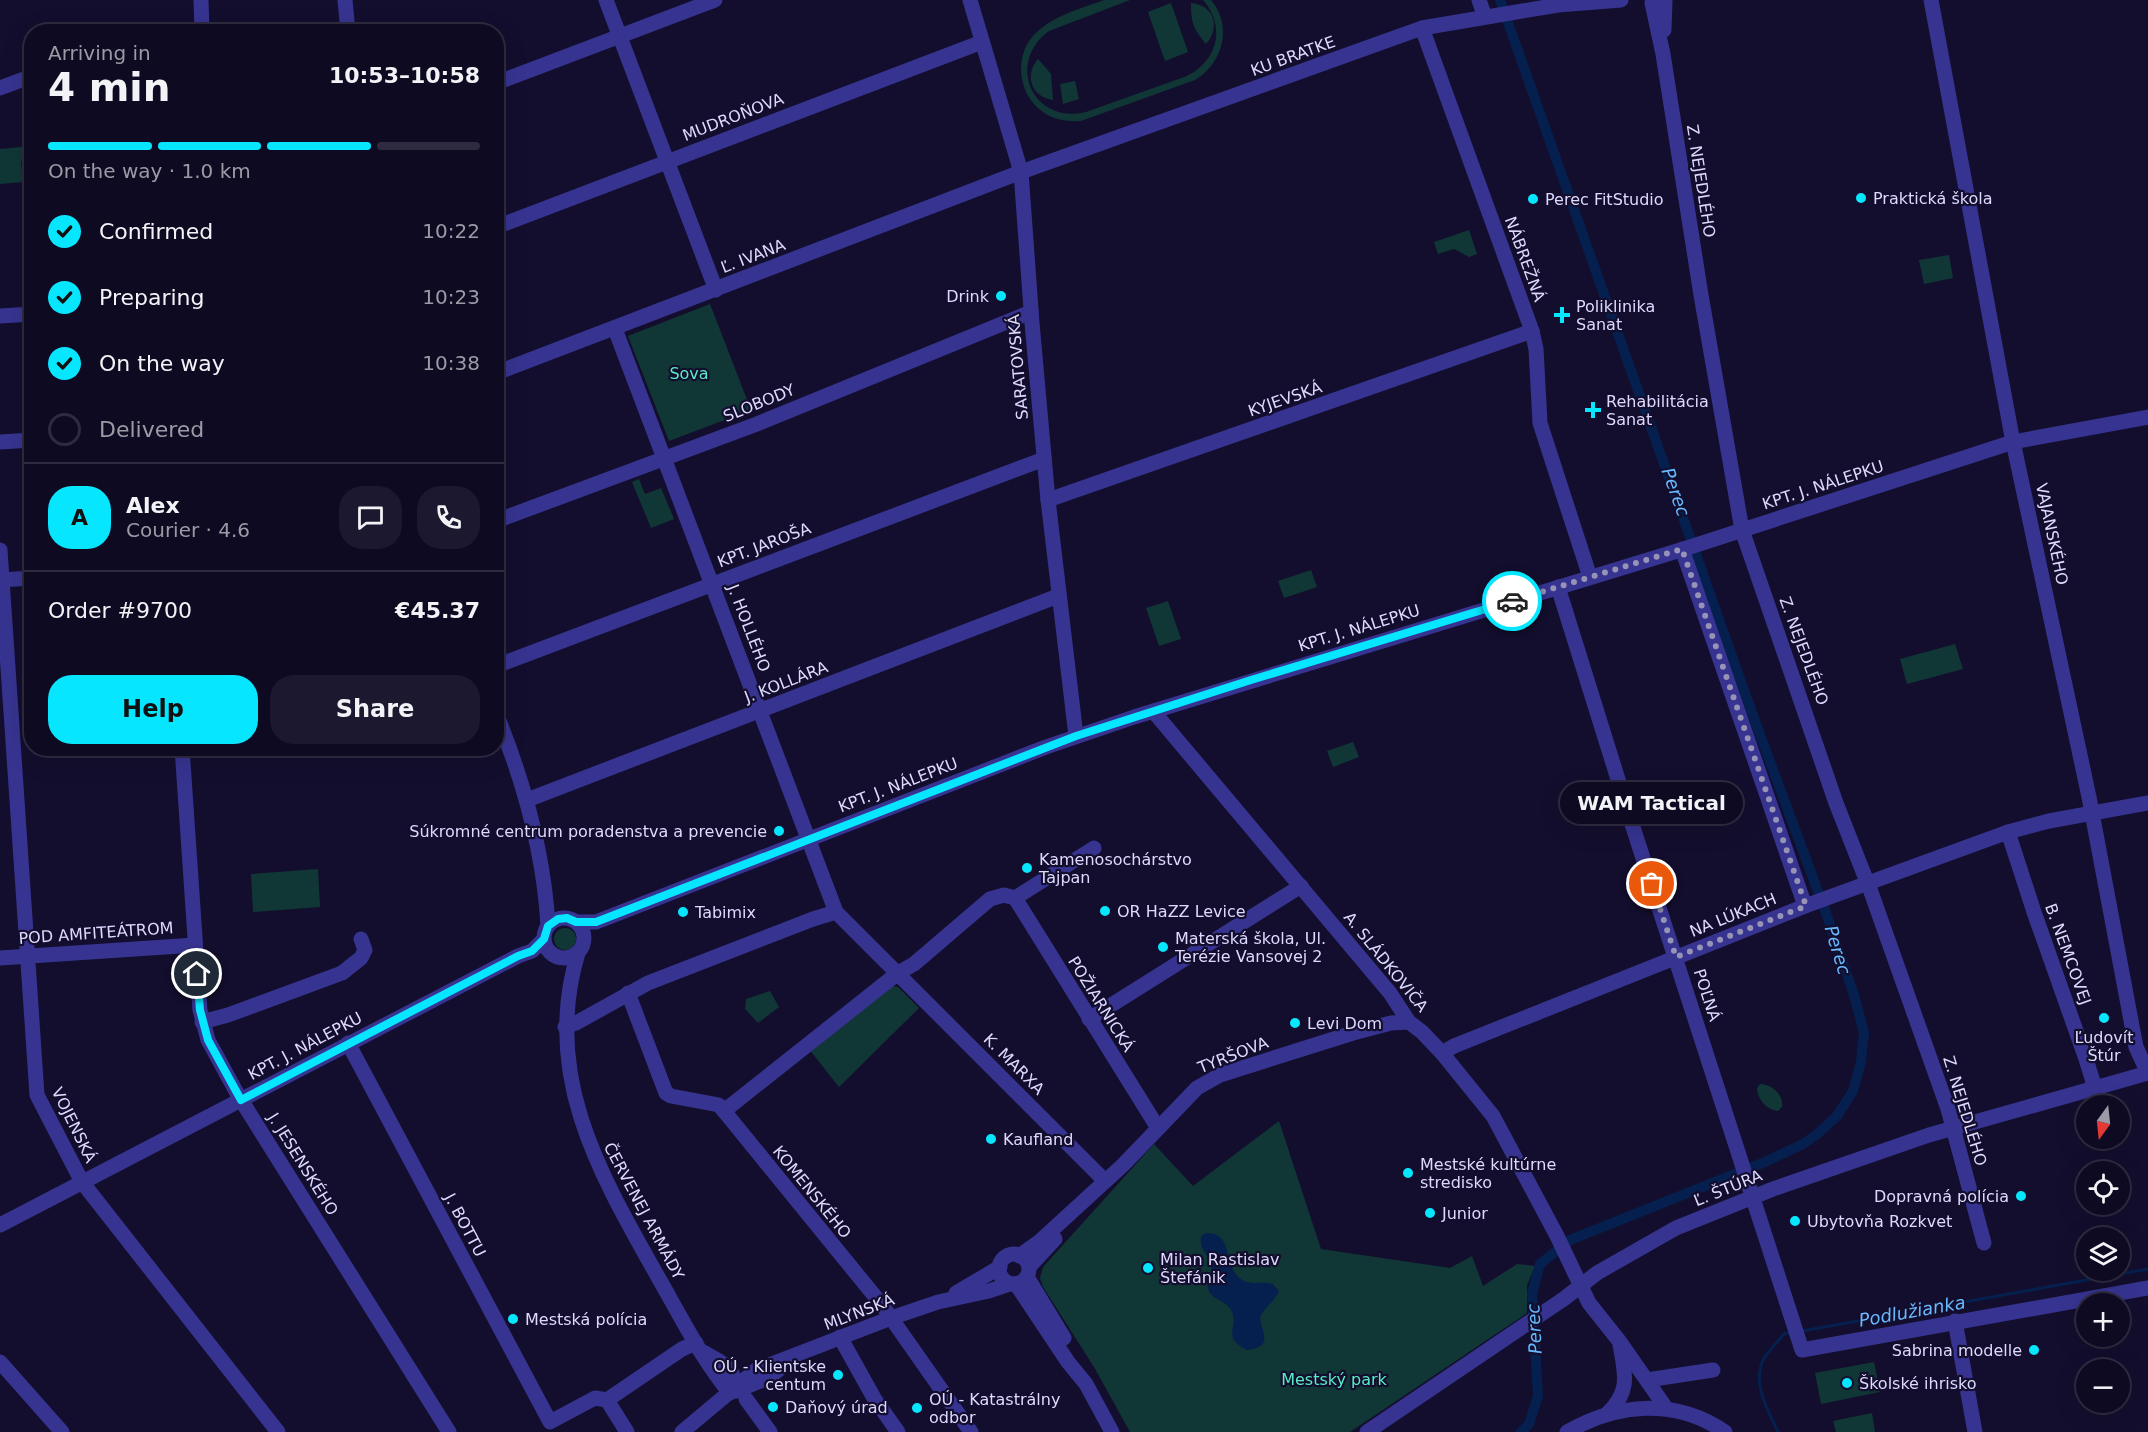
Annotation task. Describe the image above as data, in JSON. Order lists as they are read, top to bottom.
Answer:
{
  "streets": {
    "street": [
      "KU BRATKE",
      "MUDROŇOVA",
      "Z. NEJEDLÉHO",
      "Ľ. IVANA",
      "NÁBREŽNÁ",
      "SARATOVSKÁ",
      "KYJEVSKÁ",
      "SLOBODY",
      "KPT. J. NÁLEPKU",
      "VAJANSKÉHO",
      "KPT. JAROŠA",
      "J. HOLLÉHO",
      "J. KOLLÁRA",
      "NA LÚKACH",
      "POD AMFITEÁTROM",
      "B. NEMCOVEJ",
      "A. SLÁDKOVIČA",
      "POĽNÁ",
      "POŽIARNICKÁ",
      "TYRŠOVA",
      "K. MARXA",
      "VOJENSKÁ",
      "J. JESENSKÉHO",
      "Ľ. ŠTÚRA",
      "KOMENSKÉHO",
      "ČERVENEJ ARMÁDY",
      "J. BOTTU",
      "MLYNSKÁ"
    ]
  },
  "crossings": [
    ["KU BRATKE", "Ľ. IVANA"],
    ["KU BRATKE", "NÁBREŽNÁ"],
    ["KU BRATKE", "SARATOVSKÁ"],
    ["MUDROŇOVA", "SARATOVSKÁ"],
    ["Z. NEJEDLÉHO", "KPT. J. NÁLEPKU"],
    ["Z. NEJEDLÉHO", "NA LÚKACH"],
    ["Z. NEJEDLÉHO", "Ľ. ŠTÚRA"],
    ["Ľ. IVANA", "SARATOVSKÁ"],
    ["Ľ. IVANA", "J. HOLLÉHO"],
    ["NÁBREŽNÁ", "KYJEVSKÁ"],
    ["NÁBREŽNÁ", "KPT. J. NÁLEPKU"],
    ["SARATOVSKÁ", "KYJEVSKÁ"],
    ["SARATOVSKÁ", "SLOBODY"],
    ["SARATOVSKÁ", "KPT. J. NÁLEPKU"],
    ["SARATOVSKÁ", "KPT. JAROŠA"],
    ["SARATOVSKÁ", "J. KOLLÁRA"],
    ["SLOBODY", "J. HOLLÉHO"],
    ["KPT. J. NÁLEPKU", "VAJANSKÉHO"],
    ["KPT. J. NÁLEPKU", "J. HOLLÉHO"],
    ["KPT. J. NÁLEPKU", "A. SLÁDKOVIČA"],
    ["KPT. J. NÁLEPKU", "POĽNÁ"],
    ["KPT. J. NÁLEPKU", "K. MARXA"],
    ["KPT. J. NÁLEPKU", "VOJENSKÁ"],
    ["KPT. J. NÁLEPKU", "J. JESENSKÉHO"],
    ["KPT. J. NÁLEPKU", "ČERVENEJ ARMÁDY"],
    ["KPT. J. NÁLEPKU", "J. BOTTU"],
    ["VAJANSKÉHO", "NA LÚKACH"],
    ["VAJANSKÉHO", "Ľ. ŠTÚRA"],
    ["KPT. JAROŠA", "J. HOLLÉHO"],
    ["J. HOLLÉHO", "J. KOLLÁRA"],
    ["J. HOLLÉHO", "K. MARXA"],
    ["NA LÚKACH", "B. NEMCOVEJ"],
    ["NA LÚKACH", "A. SLÁDKOVIČA"],
    ["NA LÚKACH", "POĽNÁ"],
    ["POD AMFITEÁTROM", "VOJENSKÁ"],
    ["POD AMFITEÁTROM", "J. JESENSKÉHO"],
    ["B. NEMCOVEJ", "Ľ. ŠTÚRA"],
    ["A. SLÁDKOVIČA", "TYRŠOVA"],
    ["A. SLÁDKOVIČA", "Ľ. ŠTÚRA"],
    ["POĽNÁ", "Ľ. ŠTÚRA"],
    ["POŽIARNICKÁ", "TYRŠOVA"],
    ["TYRŠOVA", "K. MARXA"],
    ["TYRŠOVA", "MLYNSKÁ"],
    ["KOMENSKÉHO", "MLYNSKÁ"],
    ["ČERVENEJ ARMÁDY", "MLYNSKÁ"]
  ],
  "water": ["Perec", "Podlužianka"],
  "parks": ["Sova", "Mestský park"],
  "places": {
    "other": [
      "Praktická škola",
      "Perec FitStudio",
      "Drink",
      "Súkromné centrum poradenstva a prevencie",
      "Kamenosochárstvo Tajpan",
      "WAM Tactical",
      "OR HaZZ Levice",
      "Tabimix",
      "Materská škola, Ul. Terézie Vansovej 2",
      "Ľudovít Štúr",
      "Levi Dom",
      "Kaufland",
      "Mestské kultúrne stredisko",
      "Dopravná polícia",
      "Junior",
      "Ubytovňa Rozkvet",
      "Milan Rastislav Štefánik",
      "Mestská polícia",
      "Sabrina modelle",
      "OÚ - Klientske centum",
      "Školské ihrisko",
      "Daňový úrad",
      "OÚ - Katastrálny odbor"
    ],
    "health": ["Poliklinika Sanat", "Rehabilitácia Sanat"]
  },
  "north": "bottom",
  "page": {
    "heading": ["4 min", "Arriving in", "10:53–10:58"],
    "panel": [
      "Alex",
      "Courier · 4.6",
      "Order #9700",
      "€45.37"
    ],
    "bar": "On the way · 1.0 km",
    "list": [
      ["Confirmed", "10:22"],
      ["Preparing", "10:23"],
      ["On the way", "10:38"],
      "Delivered"
    ],
    "round": "A",
    "buttons": ["Help", "Share"],
    "bubble": "WAM Tactical",
    "map_buttons": ["+", "−"]
  }
}
